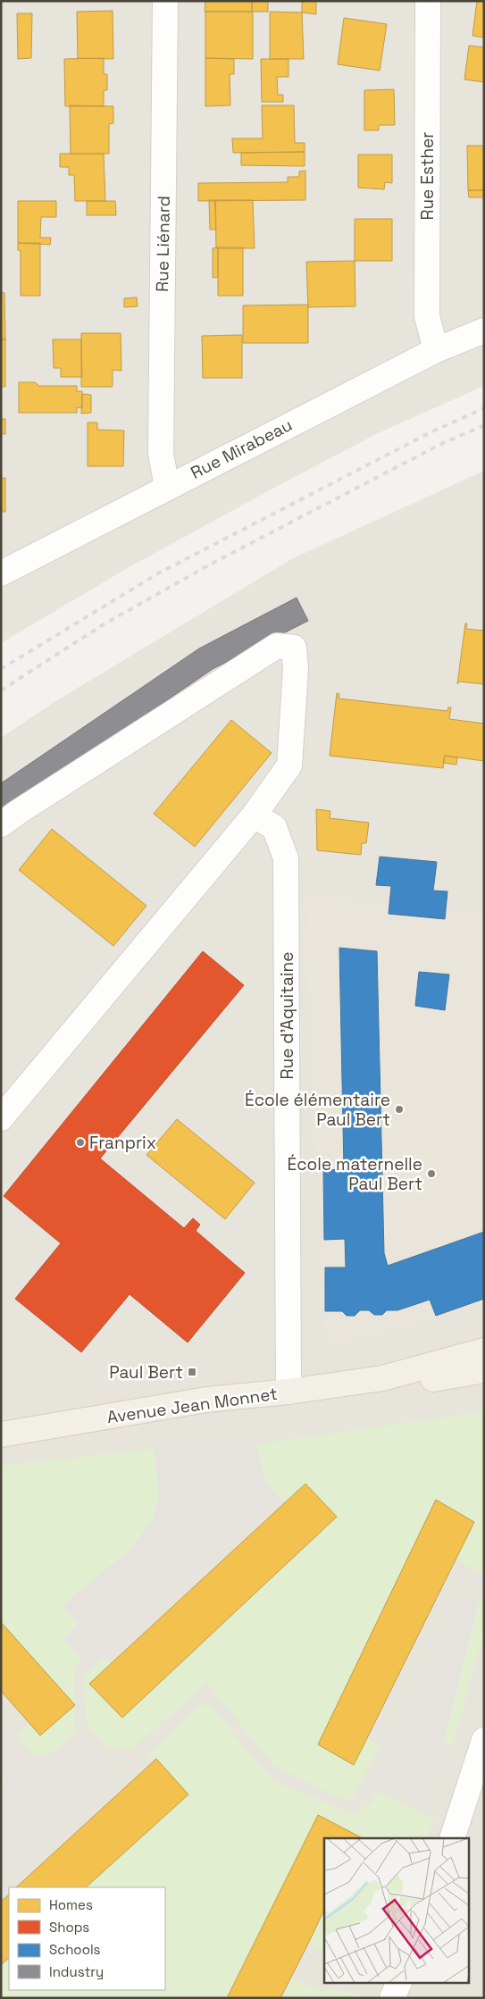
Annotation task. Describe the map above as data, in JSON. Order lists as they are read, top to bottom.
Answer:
{
  "streets": {
    "main road": ["Avenue Jean Monnet"],
    "street": [
      "Rue Esther",
      "Rue Liénard",
      "Rue Mirabeau",
      "Rue d'Aquitaine"
    ]
  },
  "crossings": [
    ["Rue Esther", "Rue Mirabeau"],
    ["Rue Liénard", "Rue Mirabeau"],
    ["Rue d'Aquitaine", "Avenue Jean Monnet"]
  ],
  "places": {
    "other": ["École élémentaire Paul Bert", "Franprix", "École maternelle Paul Bert"],
    "transit": ["Paul Bert"]
  },
  "legend": [
    "Homes",
    "Shops",
    "Schools",
    "Industry"
  ]
}
